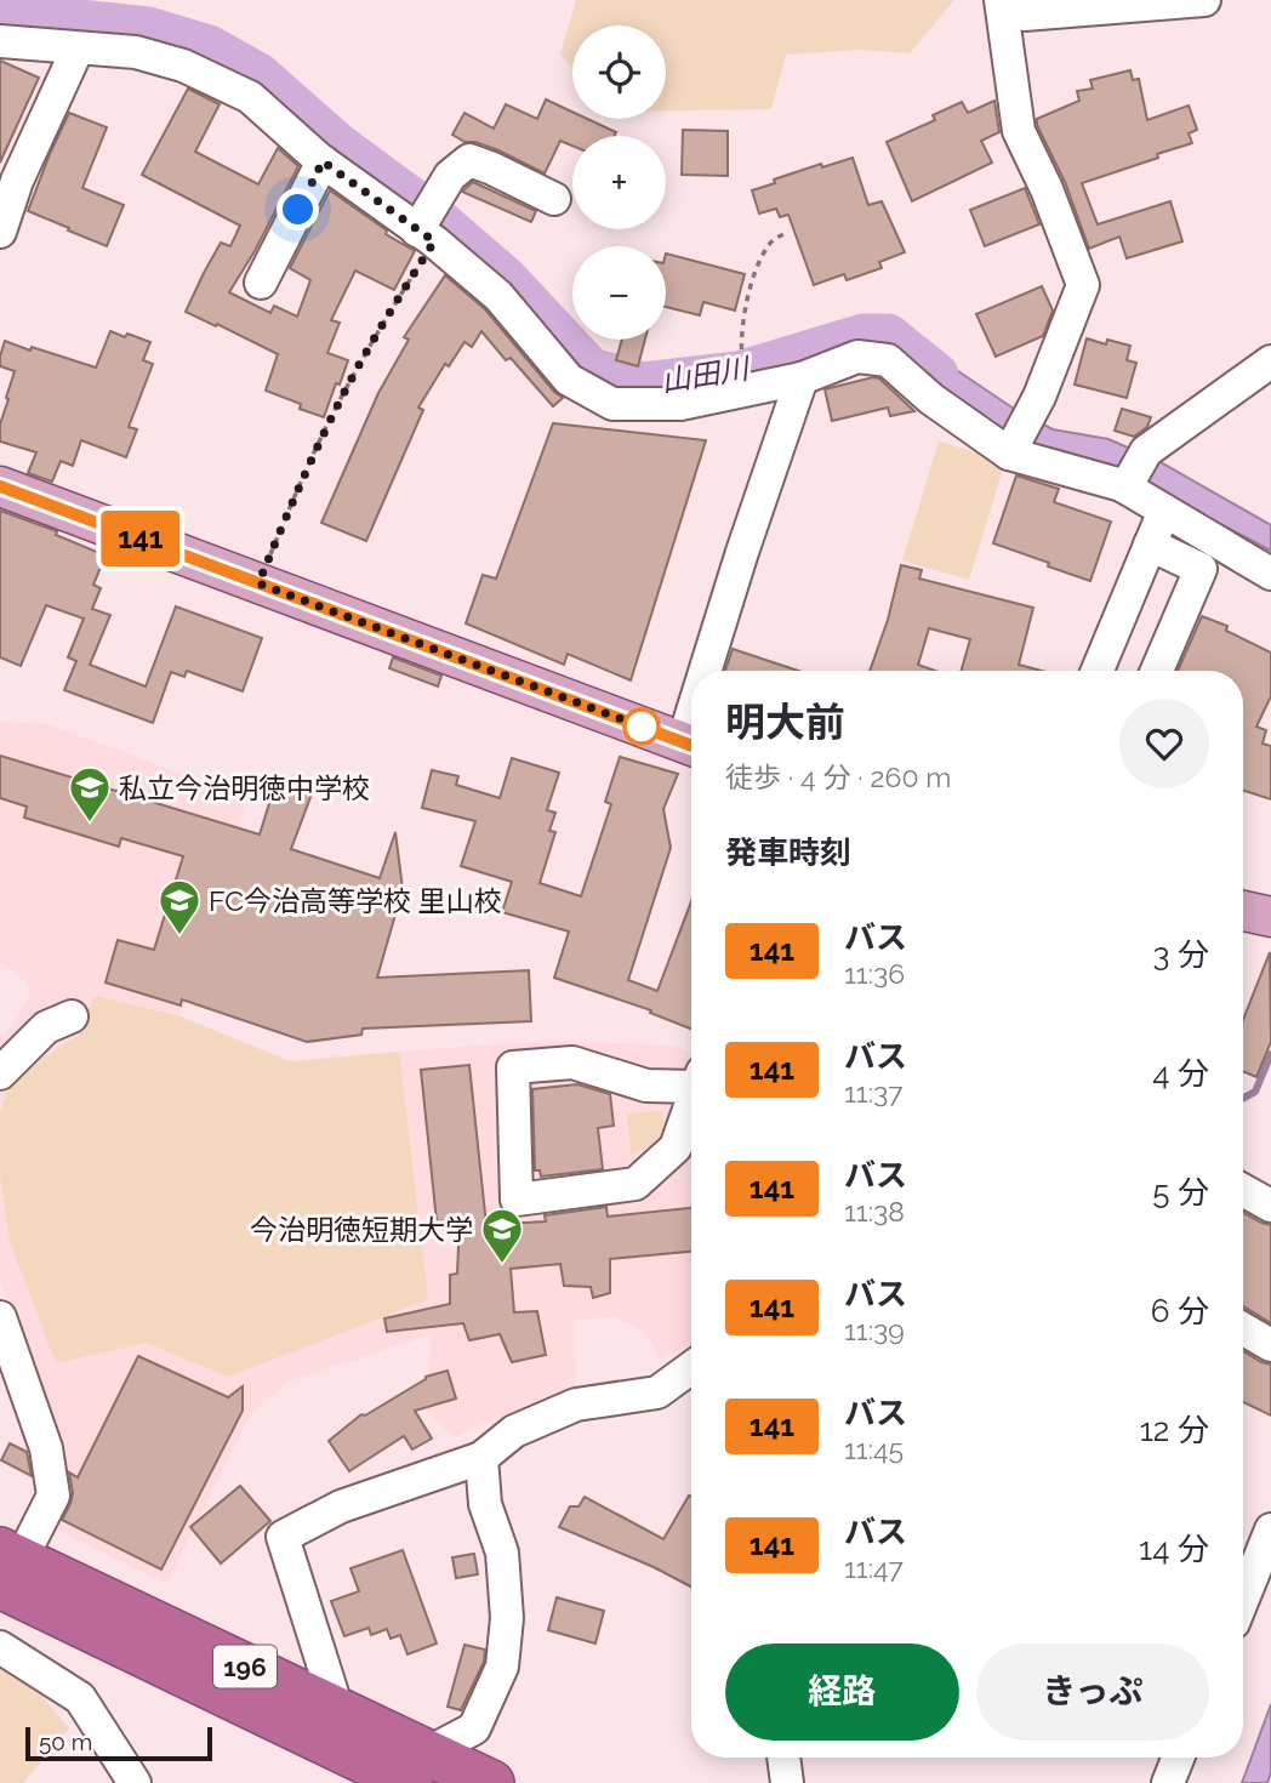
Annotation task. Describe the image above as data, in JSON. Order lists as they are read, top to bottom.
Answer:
{
  "streets": {
    "highway": ["196"]
  },
  "water": ["山田川"],
  "places": {
    "school or university": ["私立今治明徳中学校", "FC今治高等学校 里山校", "今治明徳短期大学"]
  },
  "lines": ["bus line 141"],
  "scale_bar": "50 m",
  "page": {
    "on_map": "141",
    "map_buttons": ["+", "−"],
    "heading": [
      ["明大前", "徒歩 · 4 分 · 260 m"],
      "発車時刻"
    ],
    "list": [
      {
        "mark": "141",
        "name": "バス",
        "note": "11:36",
        "value": "3 分"
      },
      {
        "mark": "141",
        "name": "バス",
        "note": "11:37",
        "value": "4 分"
      },
      {
        "mark": "141",
        "name": "バス",
        "note": "11:38",
        "value": "5 分"
      },
      {
        "mark": "141",
        "name": "バス",
        "note": "11:39",
        "value": "6 分"
      },
      {
        "mark": "141",
        "name": "バス",
        "note": "11:45",
        "value": "12 分"
      },
      {
        "mark": "141",
        "name": "バス",
        "note": "11:47",
        "value": "14 分"
      }
    ],
    "buttons": ["経路", "きっぷ"],
    "scale": "50 m"
  }
}
